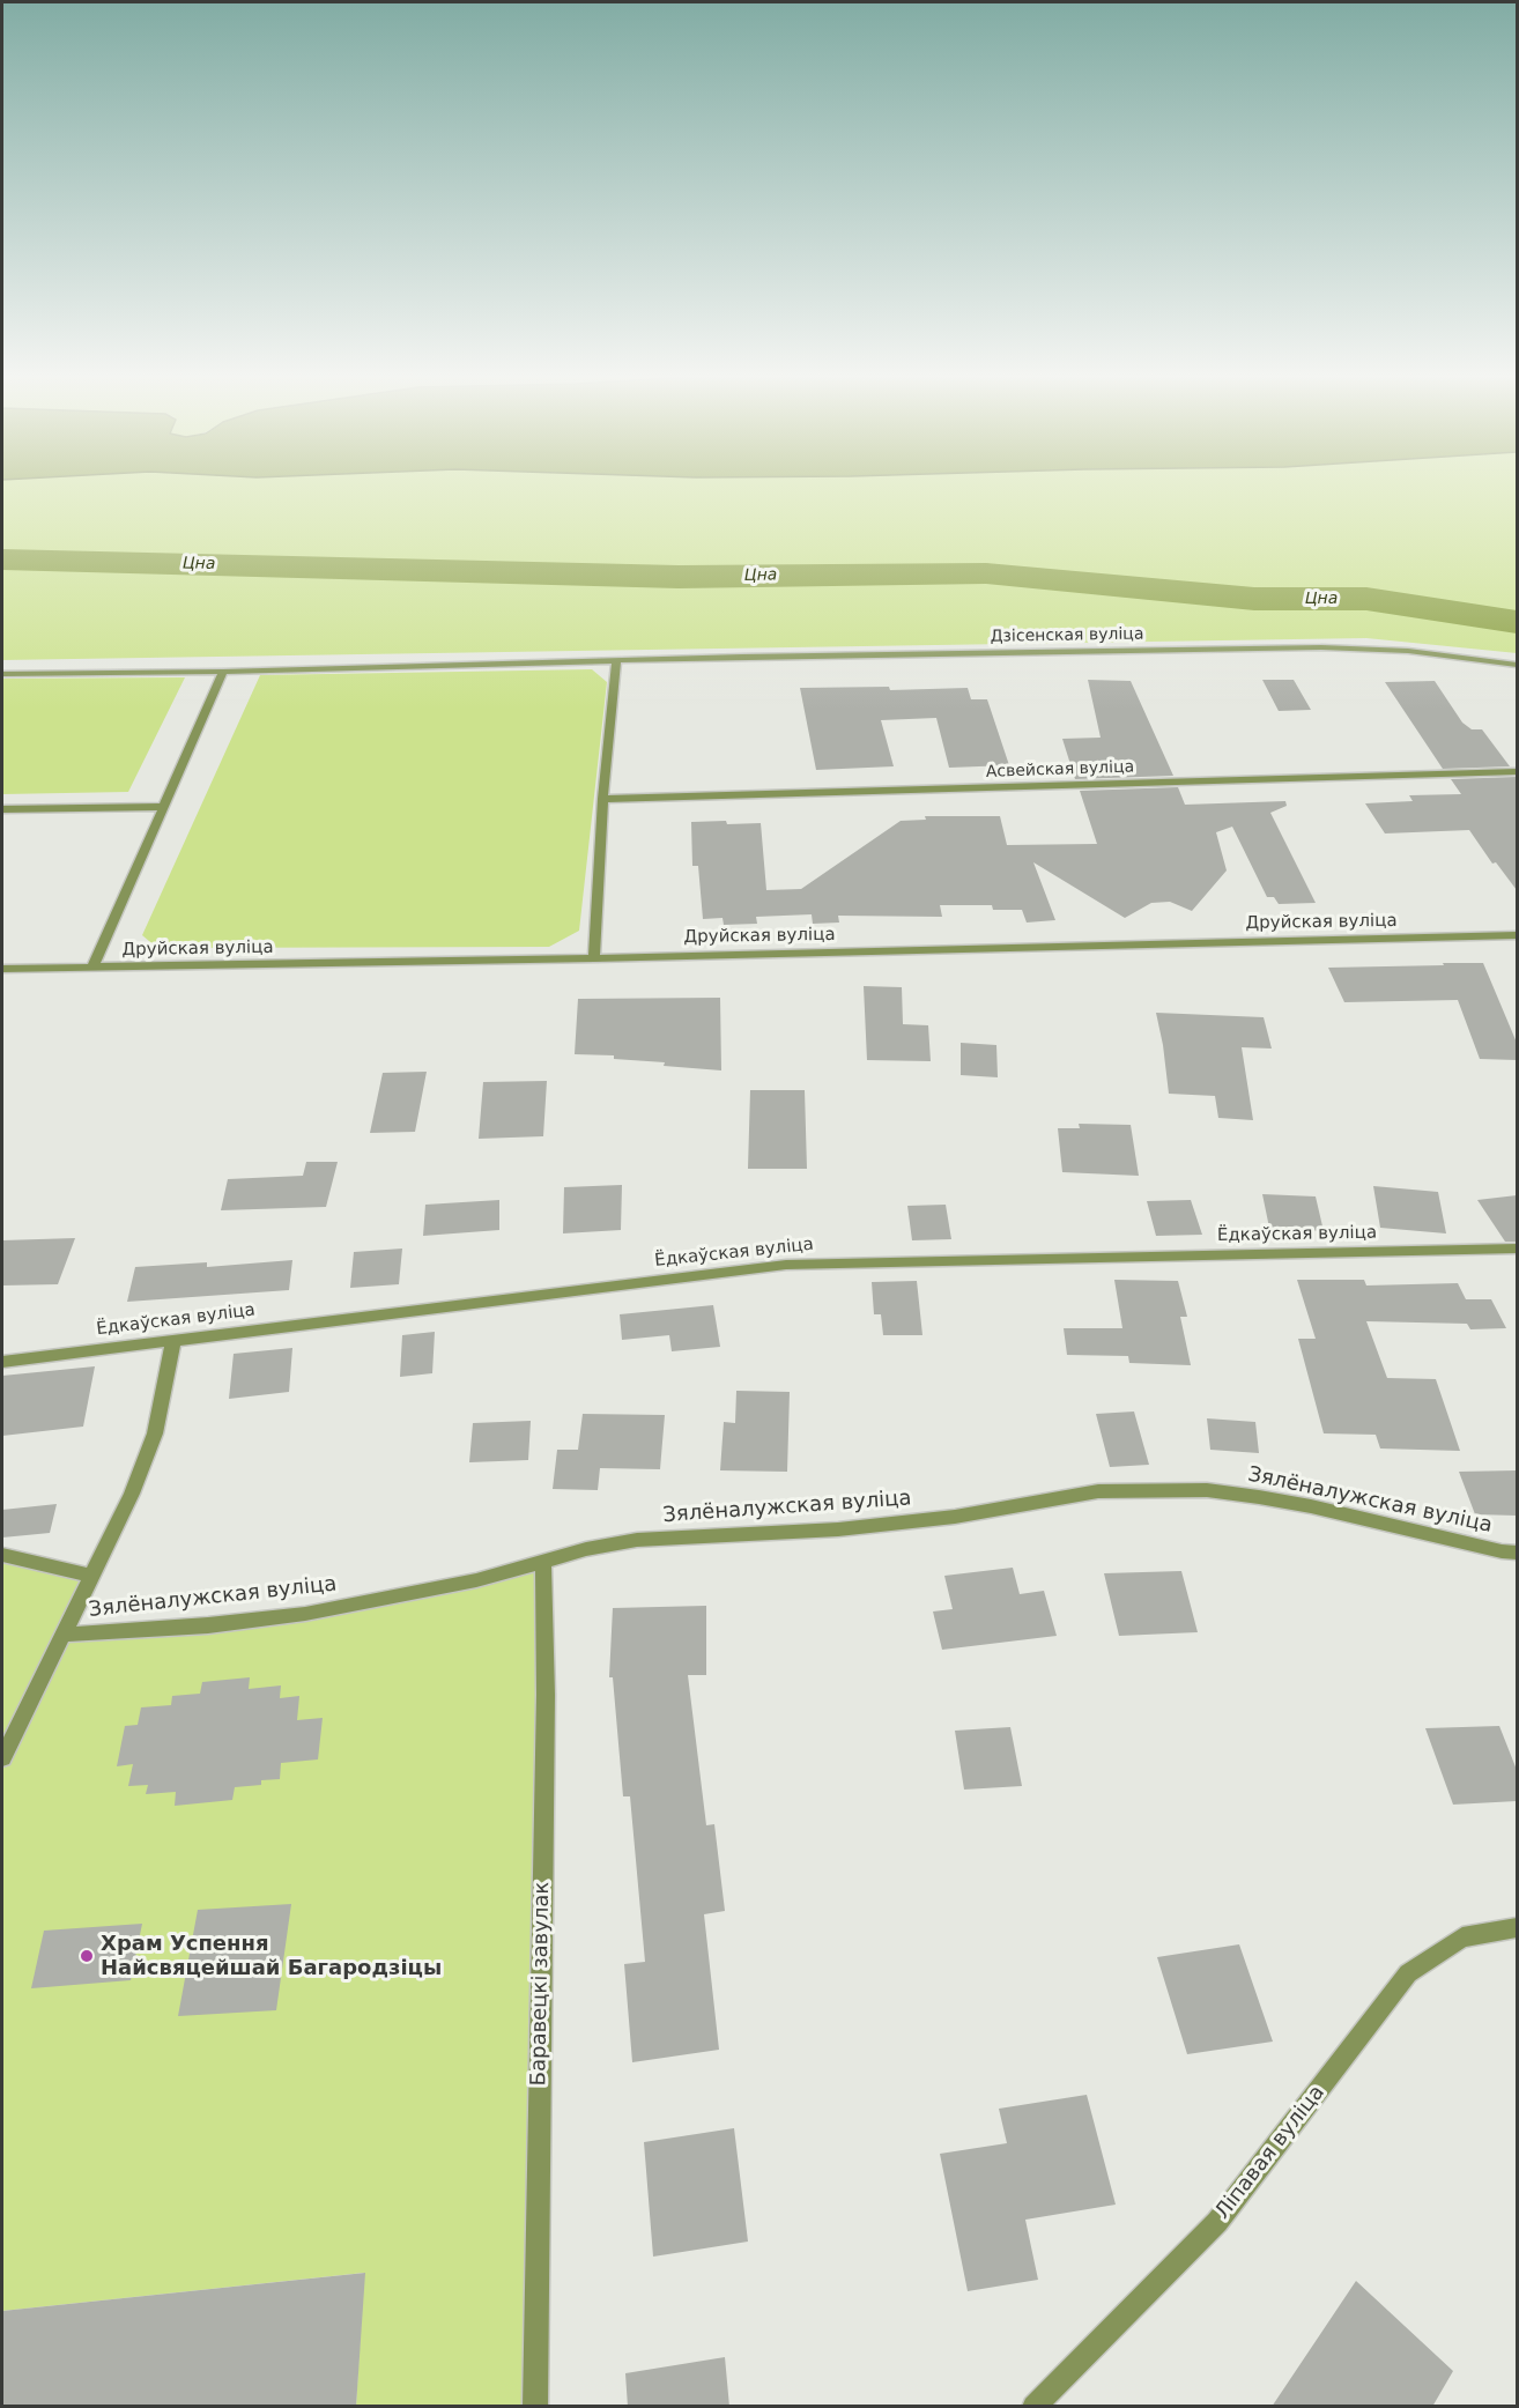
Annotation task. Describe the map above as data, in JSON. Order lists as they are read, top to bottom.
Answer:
{
  "streets": {
    "street": [
      "Дзісенская вуліца",
      "Асвейская вуліца",
      "Друйская вуліца",
      "Ёдкаўская вуліца",
      "Зялёналужская вуліца",
      "Баравецкі завулак",
      "Ліпавая вуліца"
    ]
  },
  "crossings": [
    ["Зялёналужская вуліца", "Баравецкі завулак"]
  ],
  "water": ["Цна"],
  "places": ["Храм Успення Найсвяцейшай Багародзіцы"]
}
